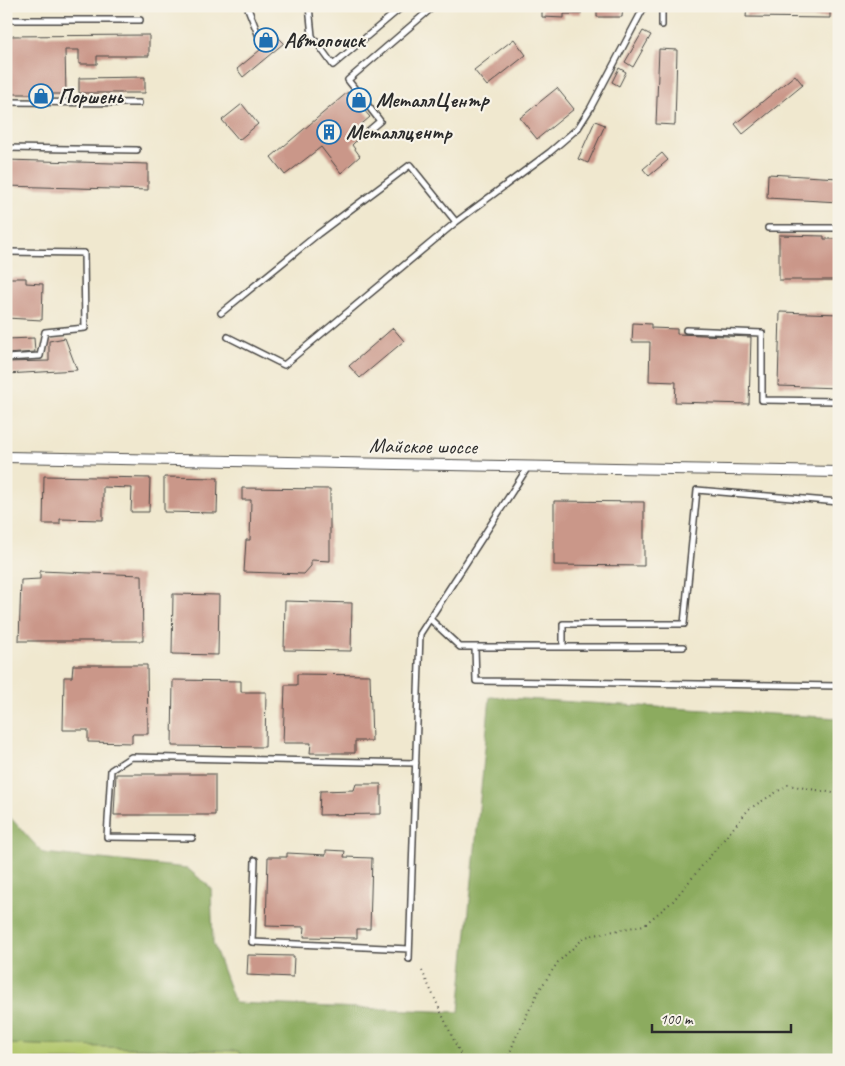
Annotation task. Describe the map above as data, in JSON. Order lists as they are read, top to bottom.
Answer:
{
  "streets": {
    "street": ["Майское шоссе"]
  },
  "places": {
    "shop": ["Автопоиск", "Поршень", "МеталлЦентр"],
    "building": ["Металлцентр"]
  },
  "scale_bar": "100 m"
}
